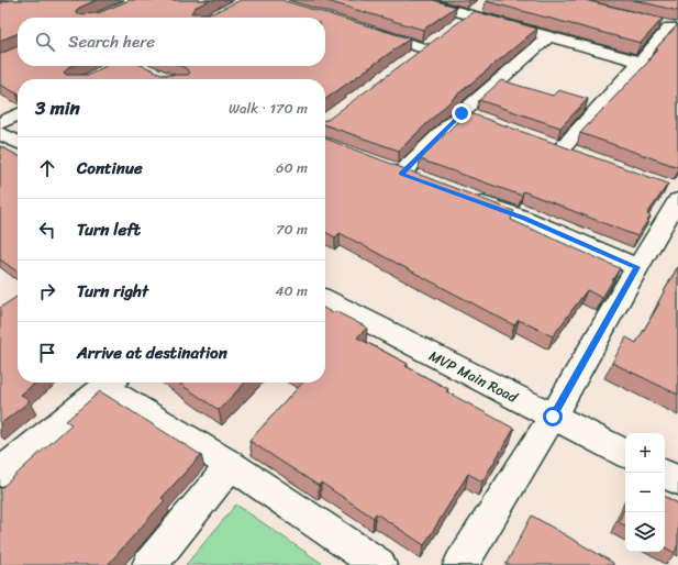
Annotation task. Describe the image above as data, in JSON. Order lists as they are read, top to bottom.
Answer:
{
  "streets": {
    "street": ["MVP Main Road"]
  },
  "page": {
    "search": "Search here",
    "heading": ["3 min", "Walk · 170 m"],
    "list": [
      ["Continue", "60 m"],
      ["Turn left", "70 m"],
      ["Turn right", "40 m"],
      "Arrive at destination"
    ],
    "map_buttons": ["+", "−"]
  }
}
